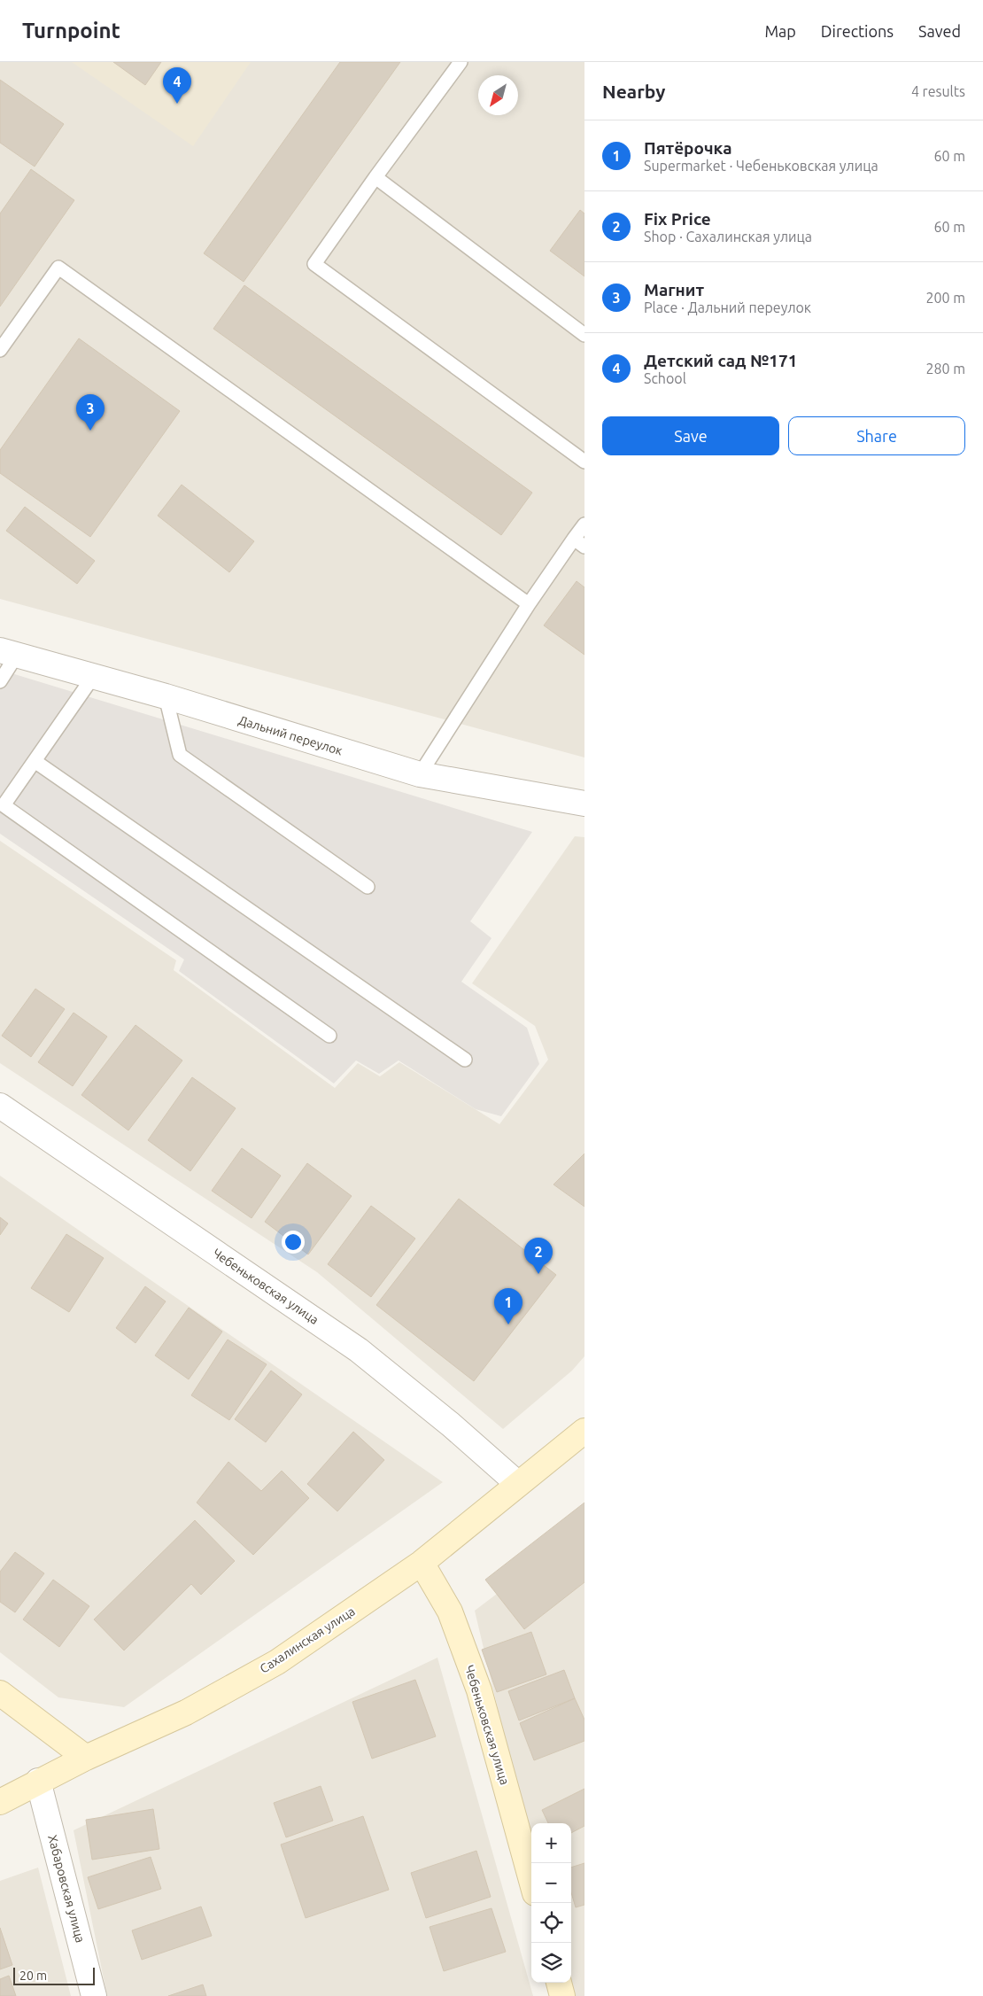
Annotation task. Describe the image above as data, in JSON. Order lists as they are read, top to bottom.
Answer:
{
  "streets": {
    "main road": ["Чебеньковская улица", "Сахалинская улица"],
    "street": ["Дальний переулок", "Хабаровская улица"]
  },
  "crossings": [
    ["Чебеньковская улица", "Сахалинская улица"],
    ["Сахалинская улица", "Хабаровская улица"]
  ],
  "scale_bar": "20 m",
  "north": "bottom left",
  "page": {
    "header": "Turnpoint",
    "nav": ["Map", "Directions", "Saved"],
    "heading": ["Nearby", "4 results"],
    "pins": [
      "4",
      "3",
      "2",
      "1"
    ],
    "list": [
      {
        "mark": "1",
        "name": "Пятёрочка",
        "note": "Supermarket · Чебеньковская улица",
        "value": "60 m"
      },
      {
        "mark": "2",
        "name": "Fix Price",
        "note": "Shop · Сахалинская улица",
        "value": "60 m"
      },
      {
        "mark": "3",
        "name": "Магнит",
        "note": "Place · Дальний переулок",
        "value": "200 m"
      },
      {
        "mark": "4",
        "name": "Детский сад №171",
        "note": "School",
        "value": "280 m"
      }
    ],
    "buttons": ["Save", "Share"],
    "map_buttons": ["+", "−"],
    "scale": "20 m"
  }
}
